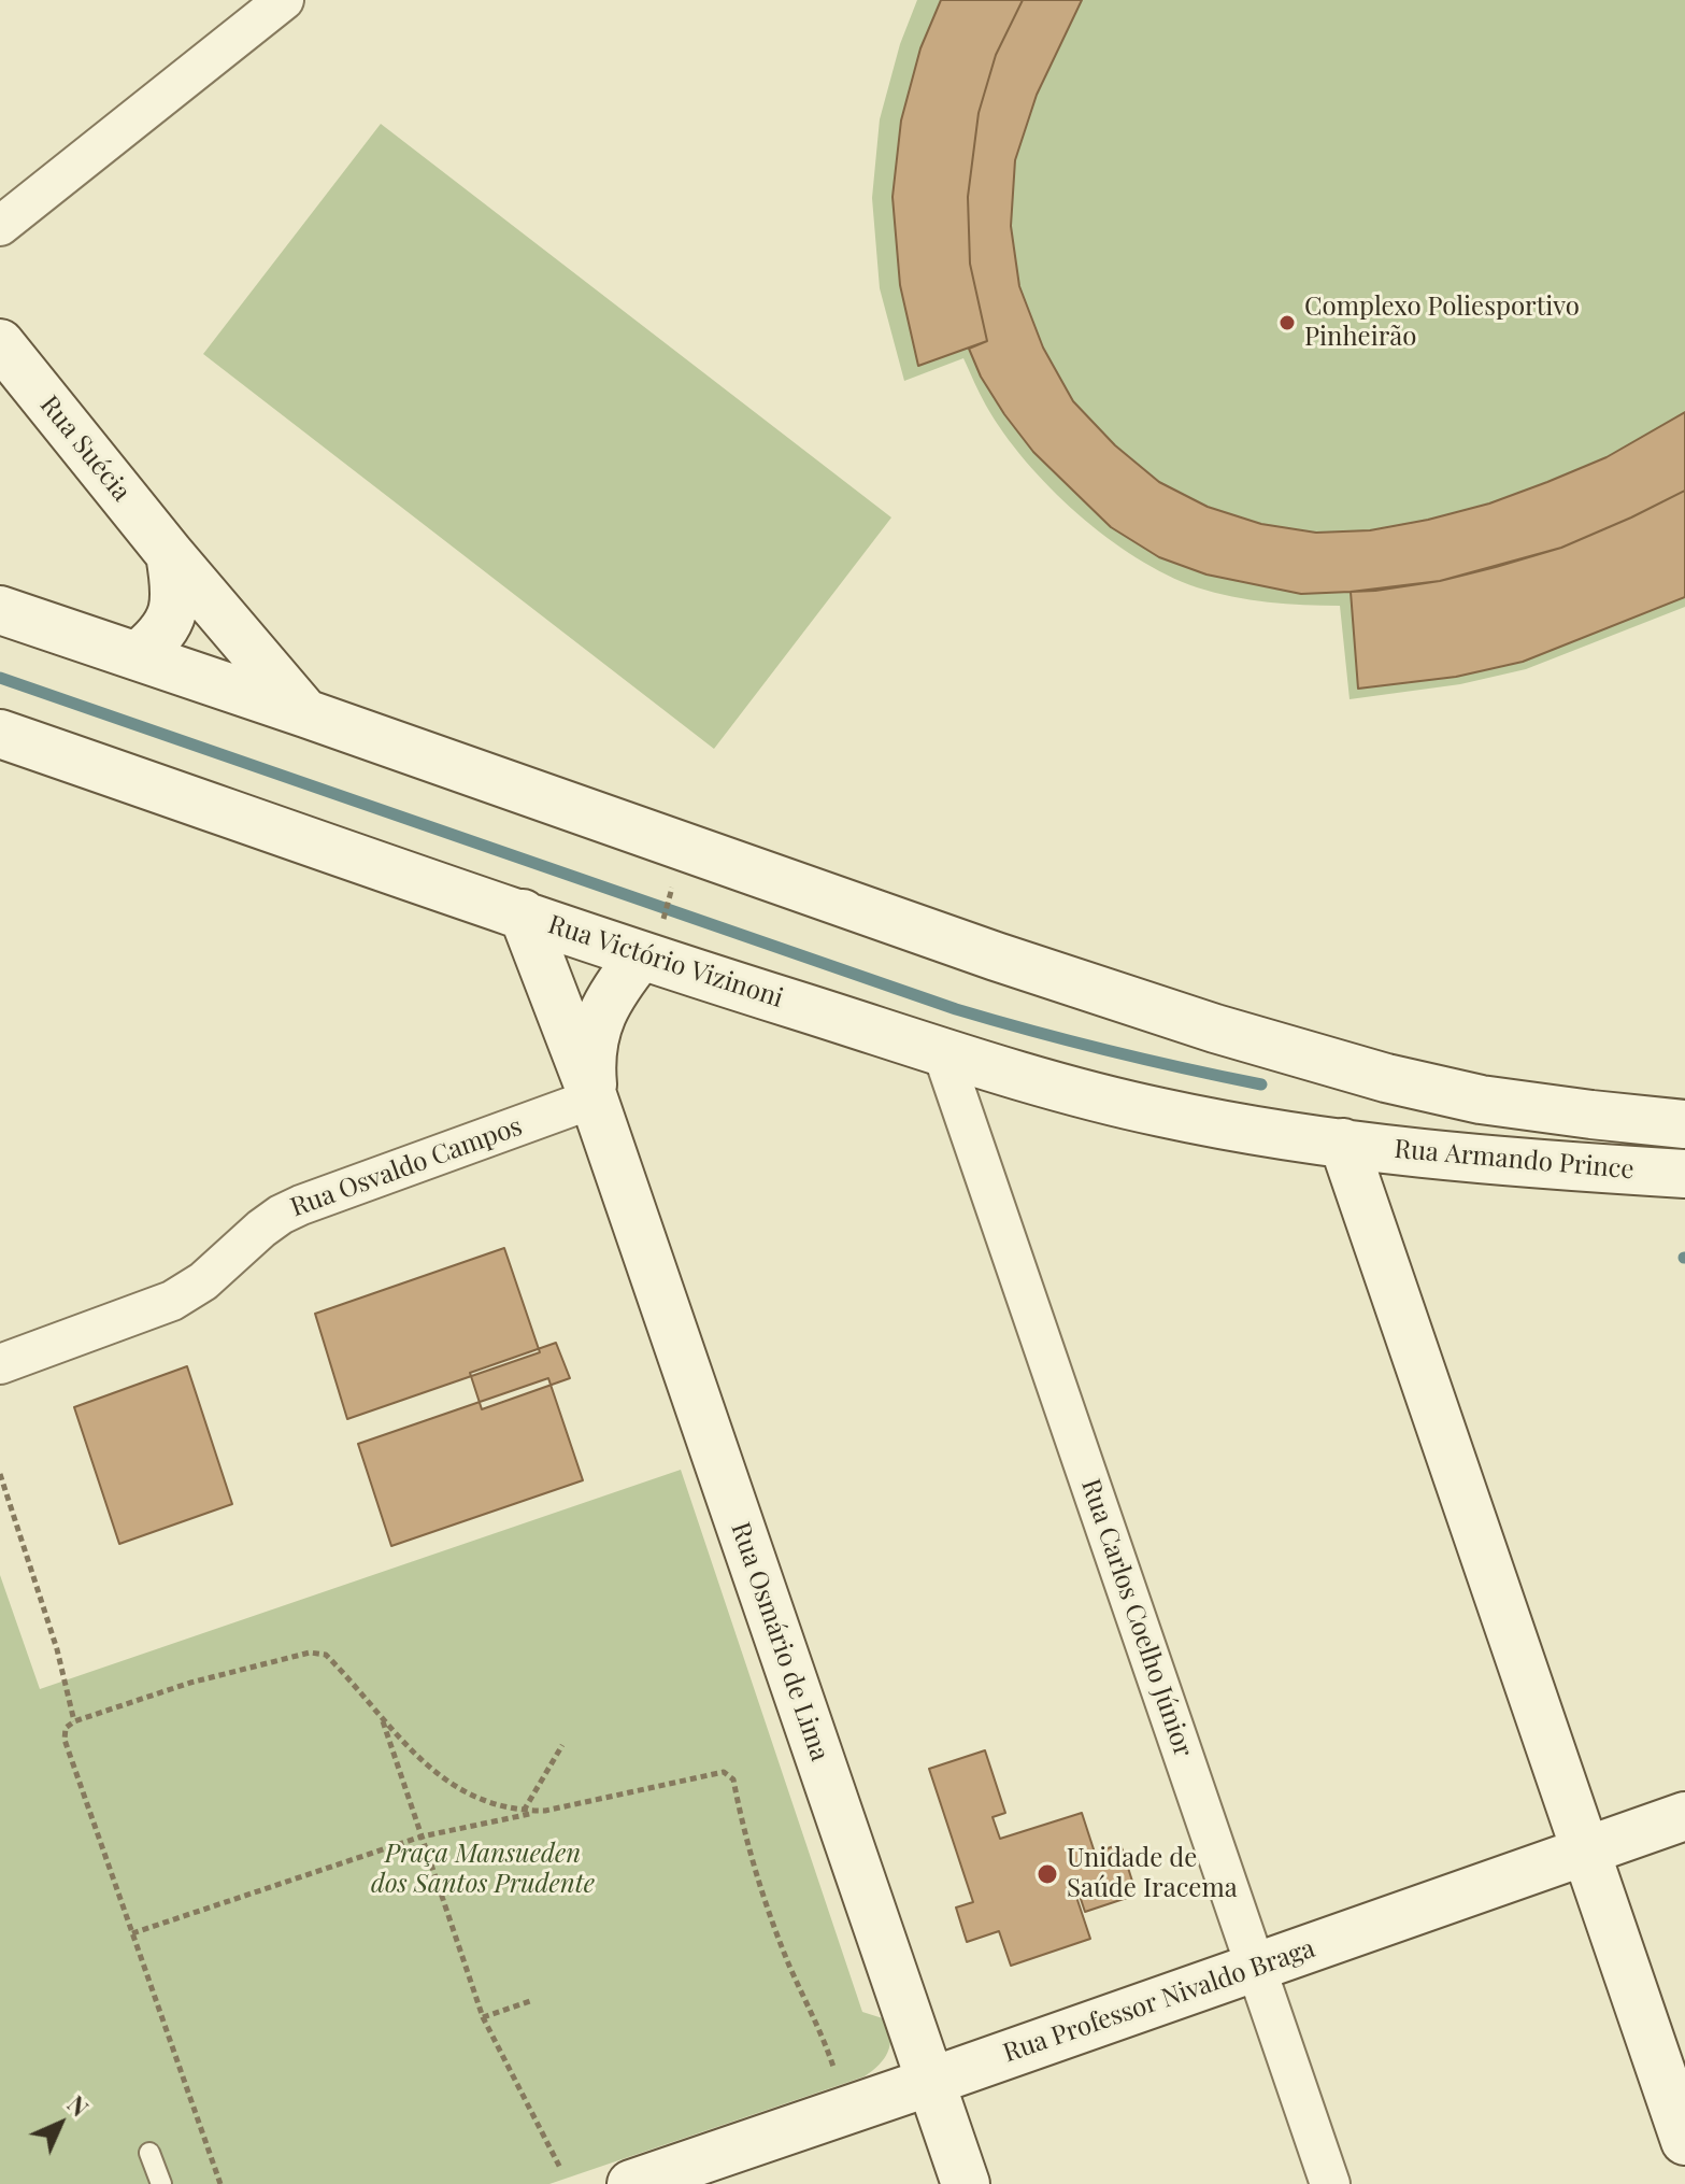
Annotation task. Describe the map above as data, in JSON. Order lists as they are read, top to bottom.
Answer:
{
  "streets": {
    "street": [
      "Rua Suécia",
      "Rua Victório Vizinoni",
      "Rua Armando Prince",
      "Rua Osvaldo Campos",
      "Rua Carlos Coelho Júnior",
      "Rua Osmário de Lima",
      "Rua Professor Nivaldo Braga"
    ]
  },
  "crossings": [
    ["Rua Suécia", "Rua Armando Prince"],
    ["Rua Victório Vizinoni", "Rua Armando Prince"],
    ["Rua Victório Vizinoni", "Rua Carlos Coelho Júnior"],
    ["Rua Victório Vizinoni", "Rua Osmário de Lima"],
    ["Rua Osvaldo Campos", "Rua Osmário de Lima"],
    ["Rua Carlos Coelho Júnior", "Rua Professor Nivaldo Braga"],
    ["Rua Osmário de Lima", "Rua Professor Nivaldo Braga"]
  ],
  "parks": ["Praça Mansueden dos Santos Prudente"],
  "places": ["Complexo Poliesportivo Pinheirão", "Unidade de Saúde Iracema"],
  "north": "top right"
}
